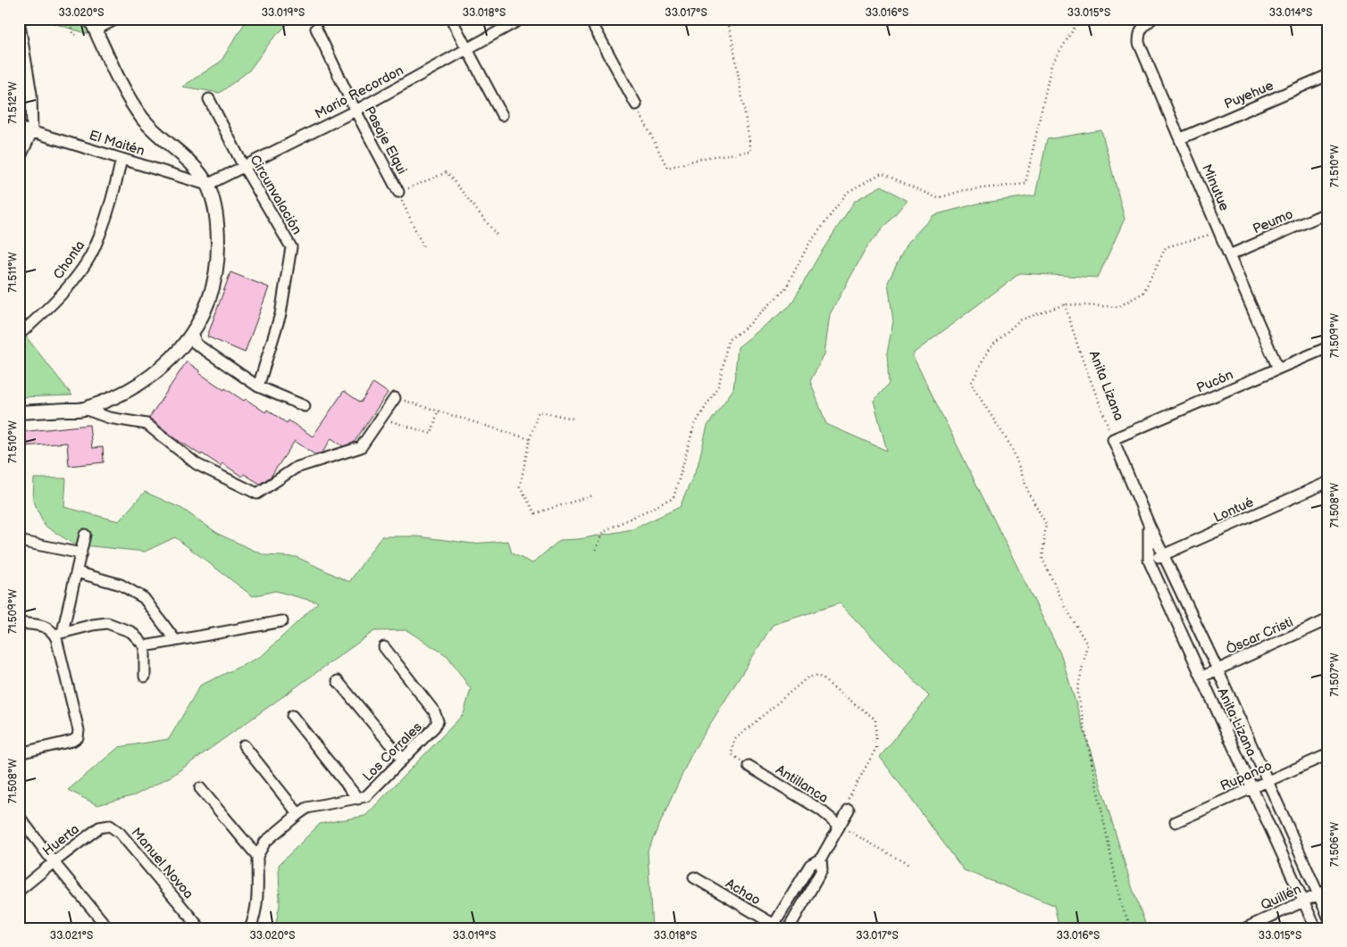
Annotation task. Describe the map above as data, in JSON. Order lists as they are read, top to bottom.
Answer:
{
  "streets": {
    "street": [
      "Mario Recordon",
      "Puyehue",
      "Pasaje Elqui",
      "El Maitén",
      "Minutue",
      "Circunvalación",
      "Peumo",
      "Chonta",
      "Pucón",
      "Anita Lizana",
      "Lontué",
      "Óscar Cristi",
      "Los Corrales",
      "Rupanco",
      "Antillanca",
      "Huerta",
      "Manuel Novoa",
      "Achao",
      "Quillén"
    ]
  },
  "crossings": [
    ["Mario Recordon", "Pasaje Elqui"],
    ["Mario Recordon", "El Maitén"],
    ["Mario Recordon", "Circunvalación"],
    ["Puyehue", "Minutue"],
    ["El Maitén", "Chonta"],
    ["Minutue", "Peumo"],
    ["Minutue", "Pucón"],
    ["Pucón", "Anita Lizana"],
    ["Anita Lizana", "Lontué"],
    ["Anita Lizana", "Óscar Cristi"],
    ["Anita Lizana", "Rupanco"],
    ["Anita Lizana", "Quillén"],
    ["Huerta", "Manuel Novoa"]
  ],
  "coordinates": [
    "33.020°S",
    "33.019°S",
    "33.018°S",
    "33.017°S",
    "33.016°S",
    "33.015°S",
    "33.014°S",
    "71.512°W",
    "71.510°W",
    "71.511°W",
    "71.509°W",
    "71.508°W",
    "71.507°W",
    "71.506°W",
    "33.021°S"
  ]
}
